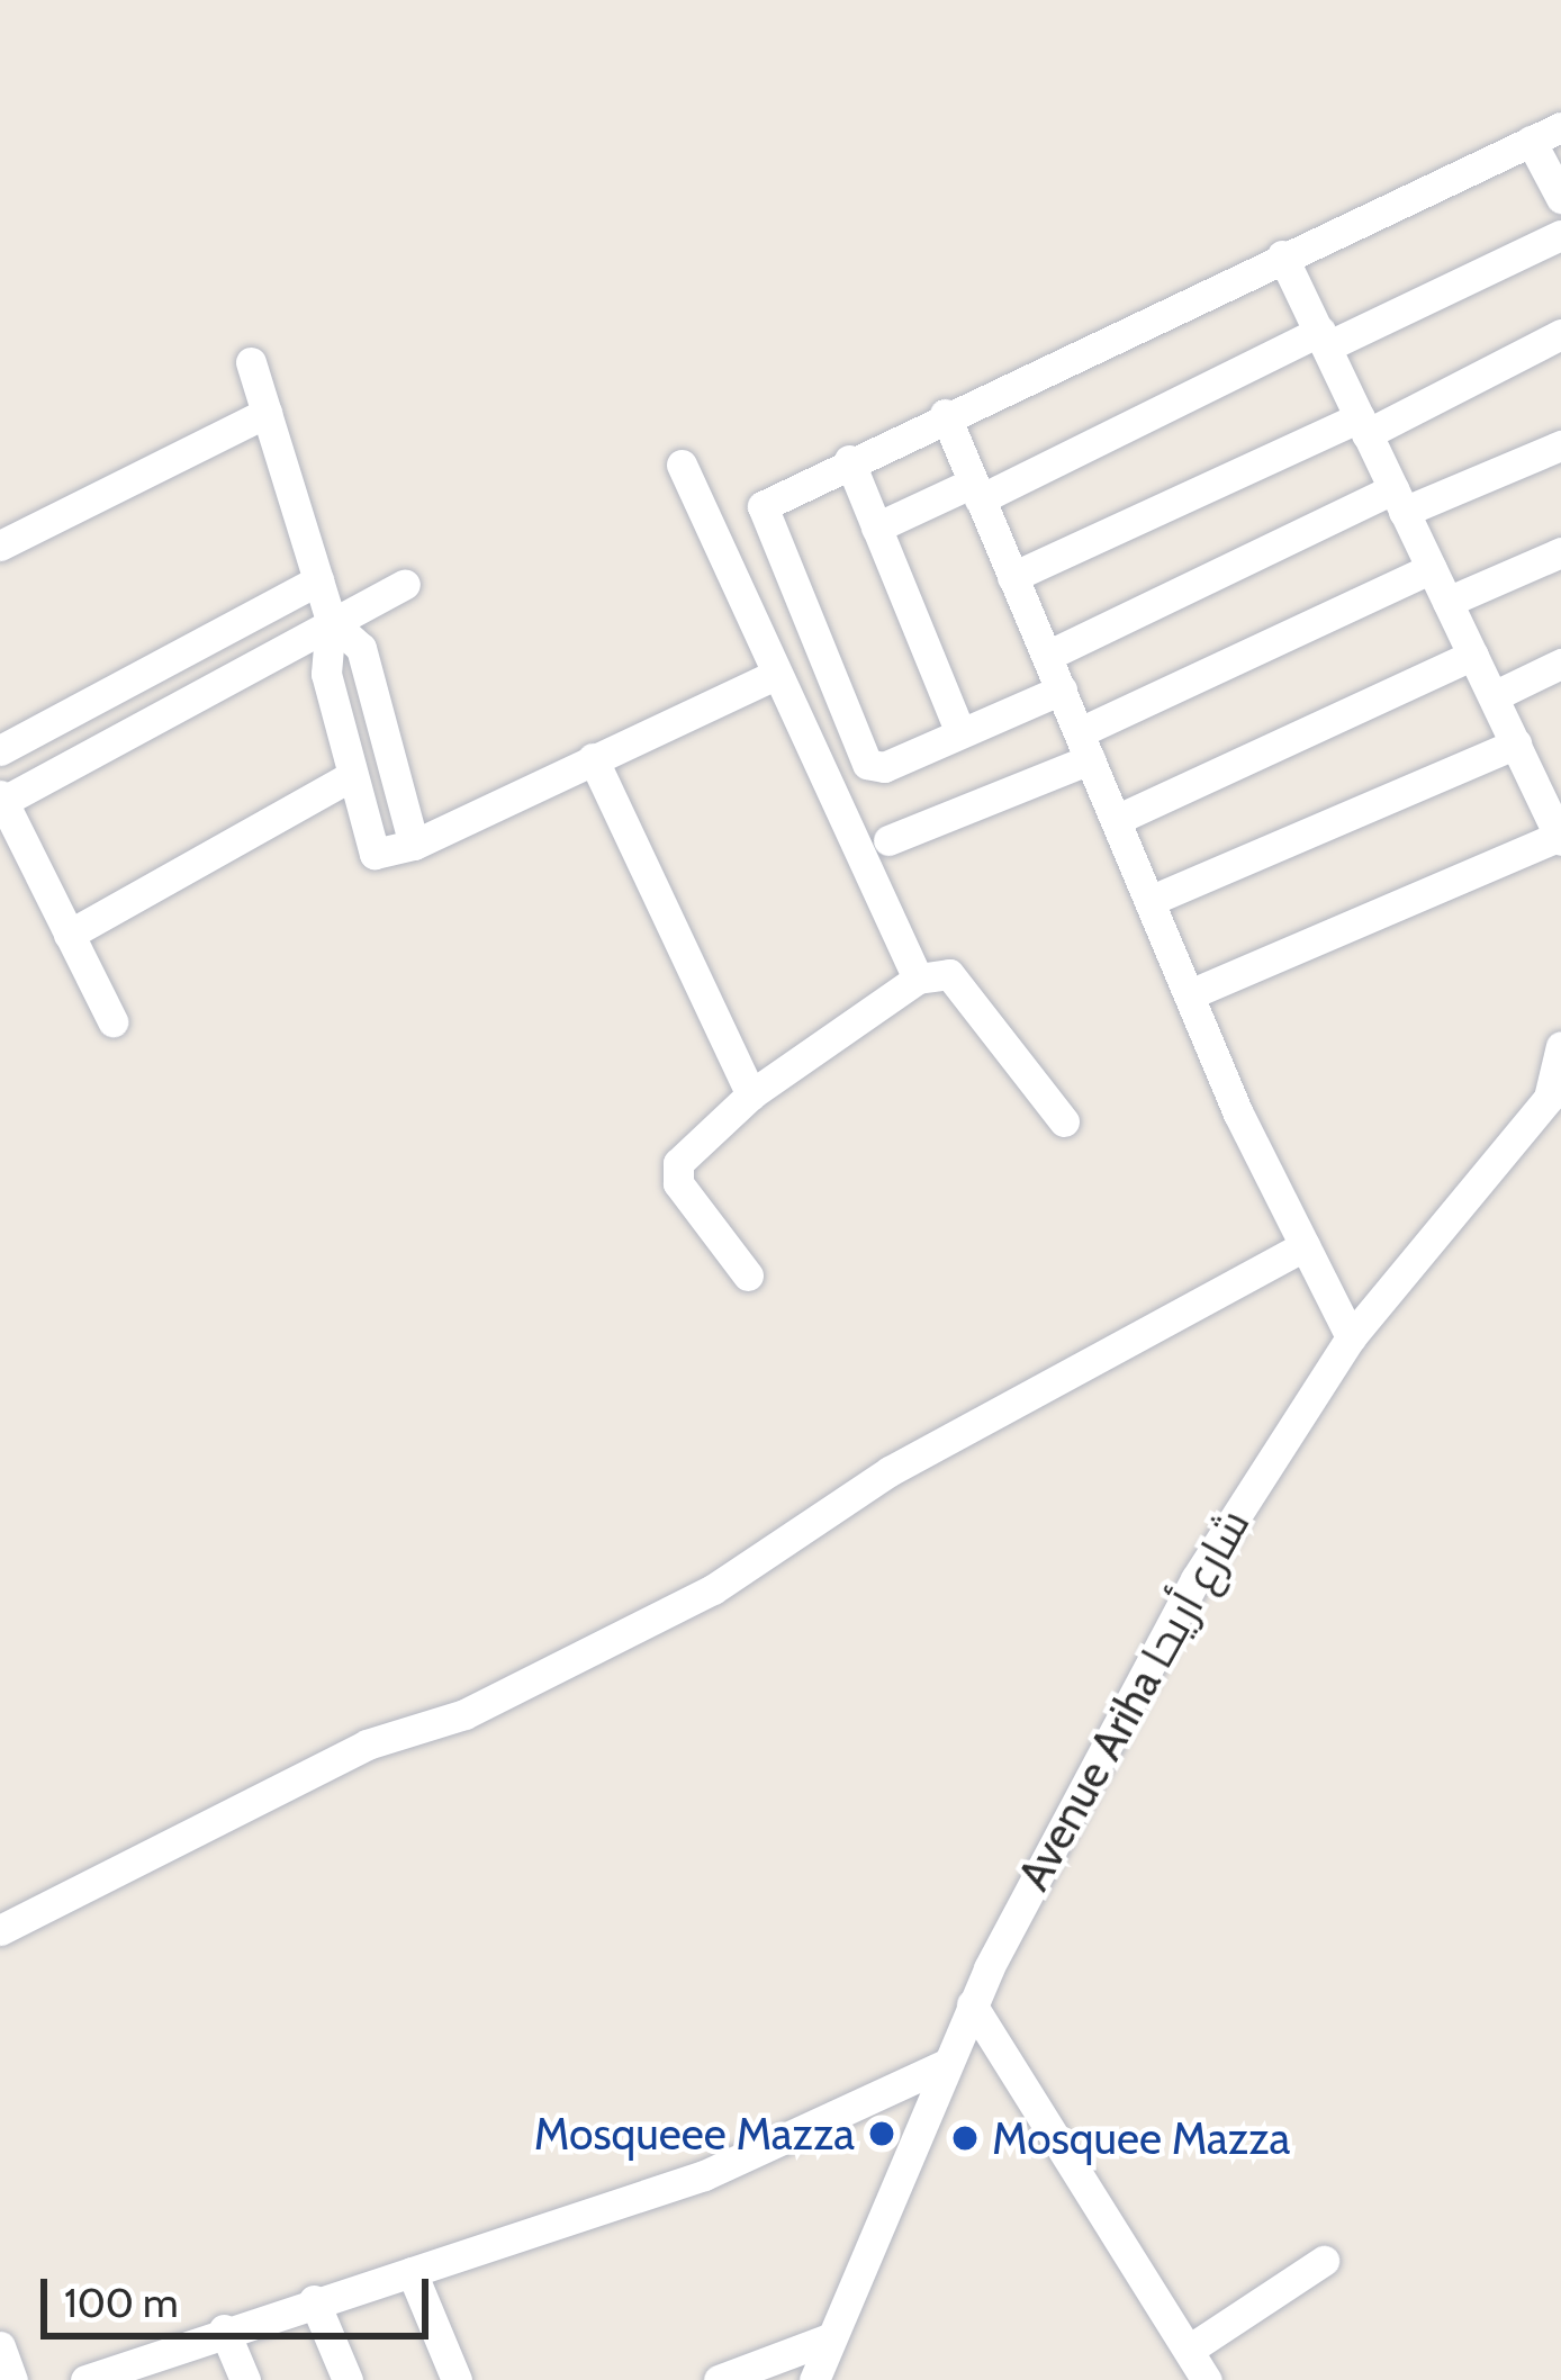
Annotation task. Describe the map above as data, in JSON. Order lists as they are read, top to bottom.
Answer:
{
  "streets": {
    "street": ["Avenue Ariha شارع أريحا"]
  },
  "places": ["Mosqueee Mazza", "Mosquee Mazza"],
  "scale_bar": "100 m"
}
